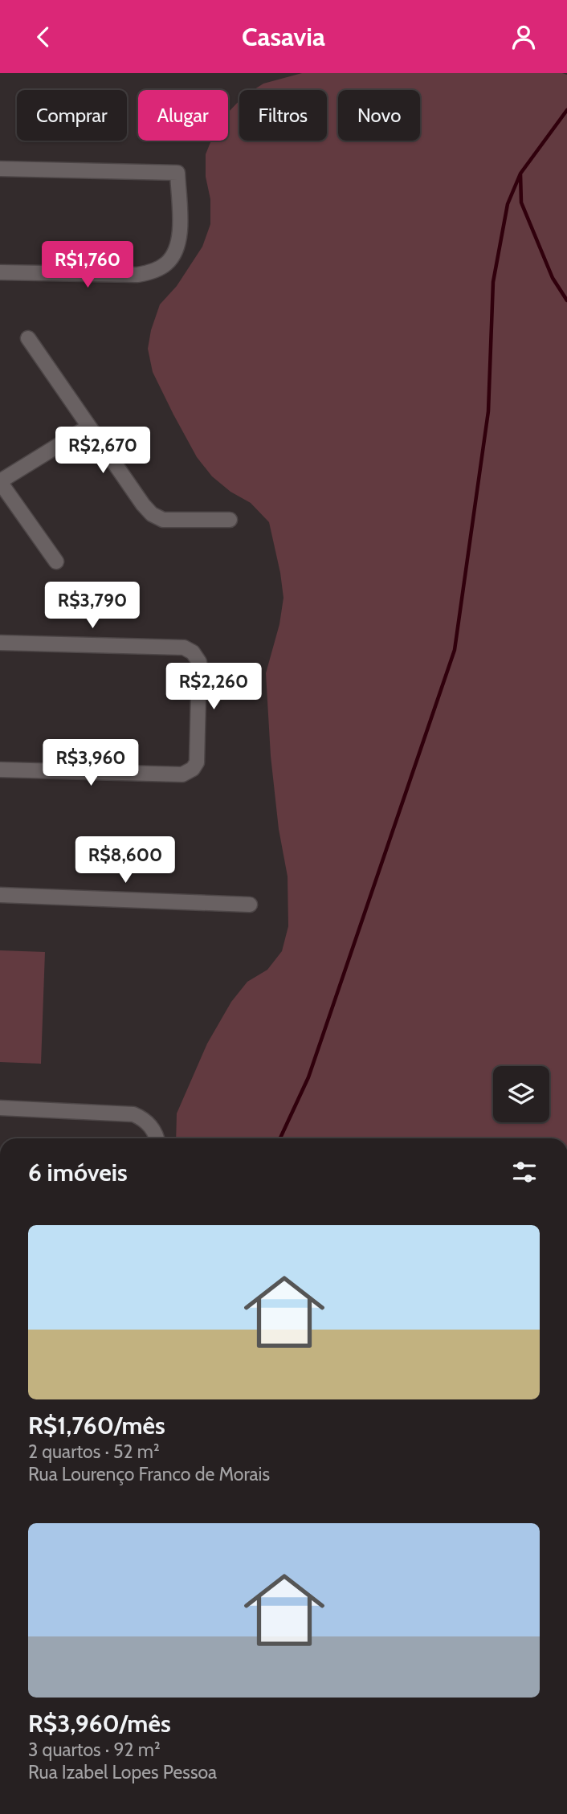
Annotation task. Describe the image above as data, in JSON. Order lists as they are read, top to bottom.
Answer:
{
  "page": {
    "header": "Casavia",
    "chip": [
      "Comprar",
      "Alugar",
      "Filtros",
      "Novo"
    ],
    "price": [
      "R$1,760",
      "R$2,670",
      "R$3,790",
      "R$2,260",
      "R$3,960",
      "R$8,600"
    ],
    "heading": "6 imóveis",
    "list": [
      {
        "name": "R$1,760/mês",
        "note": "2 quartos · 52 m² · Rua Lourenço Franco de Morais"
      },
      {
        "name": "R$3,960/mês",
        "note": "3 quartos · 92 m² · Rua Izabel Lopes Pessoa"
      }
    ]
  }
}
